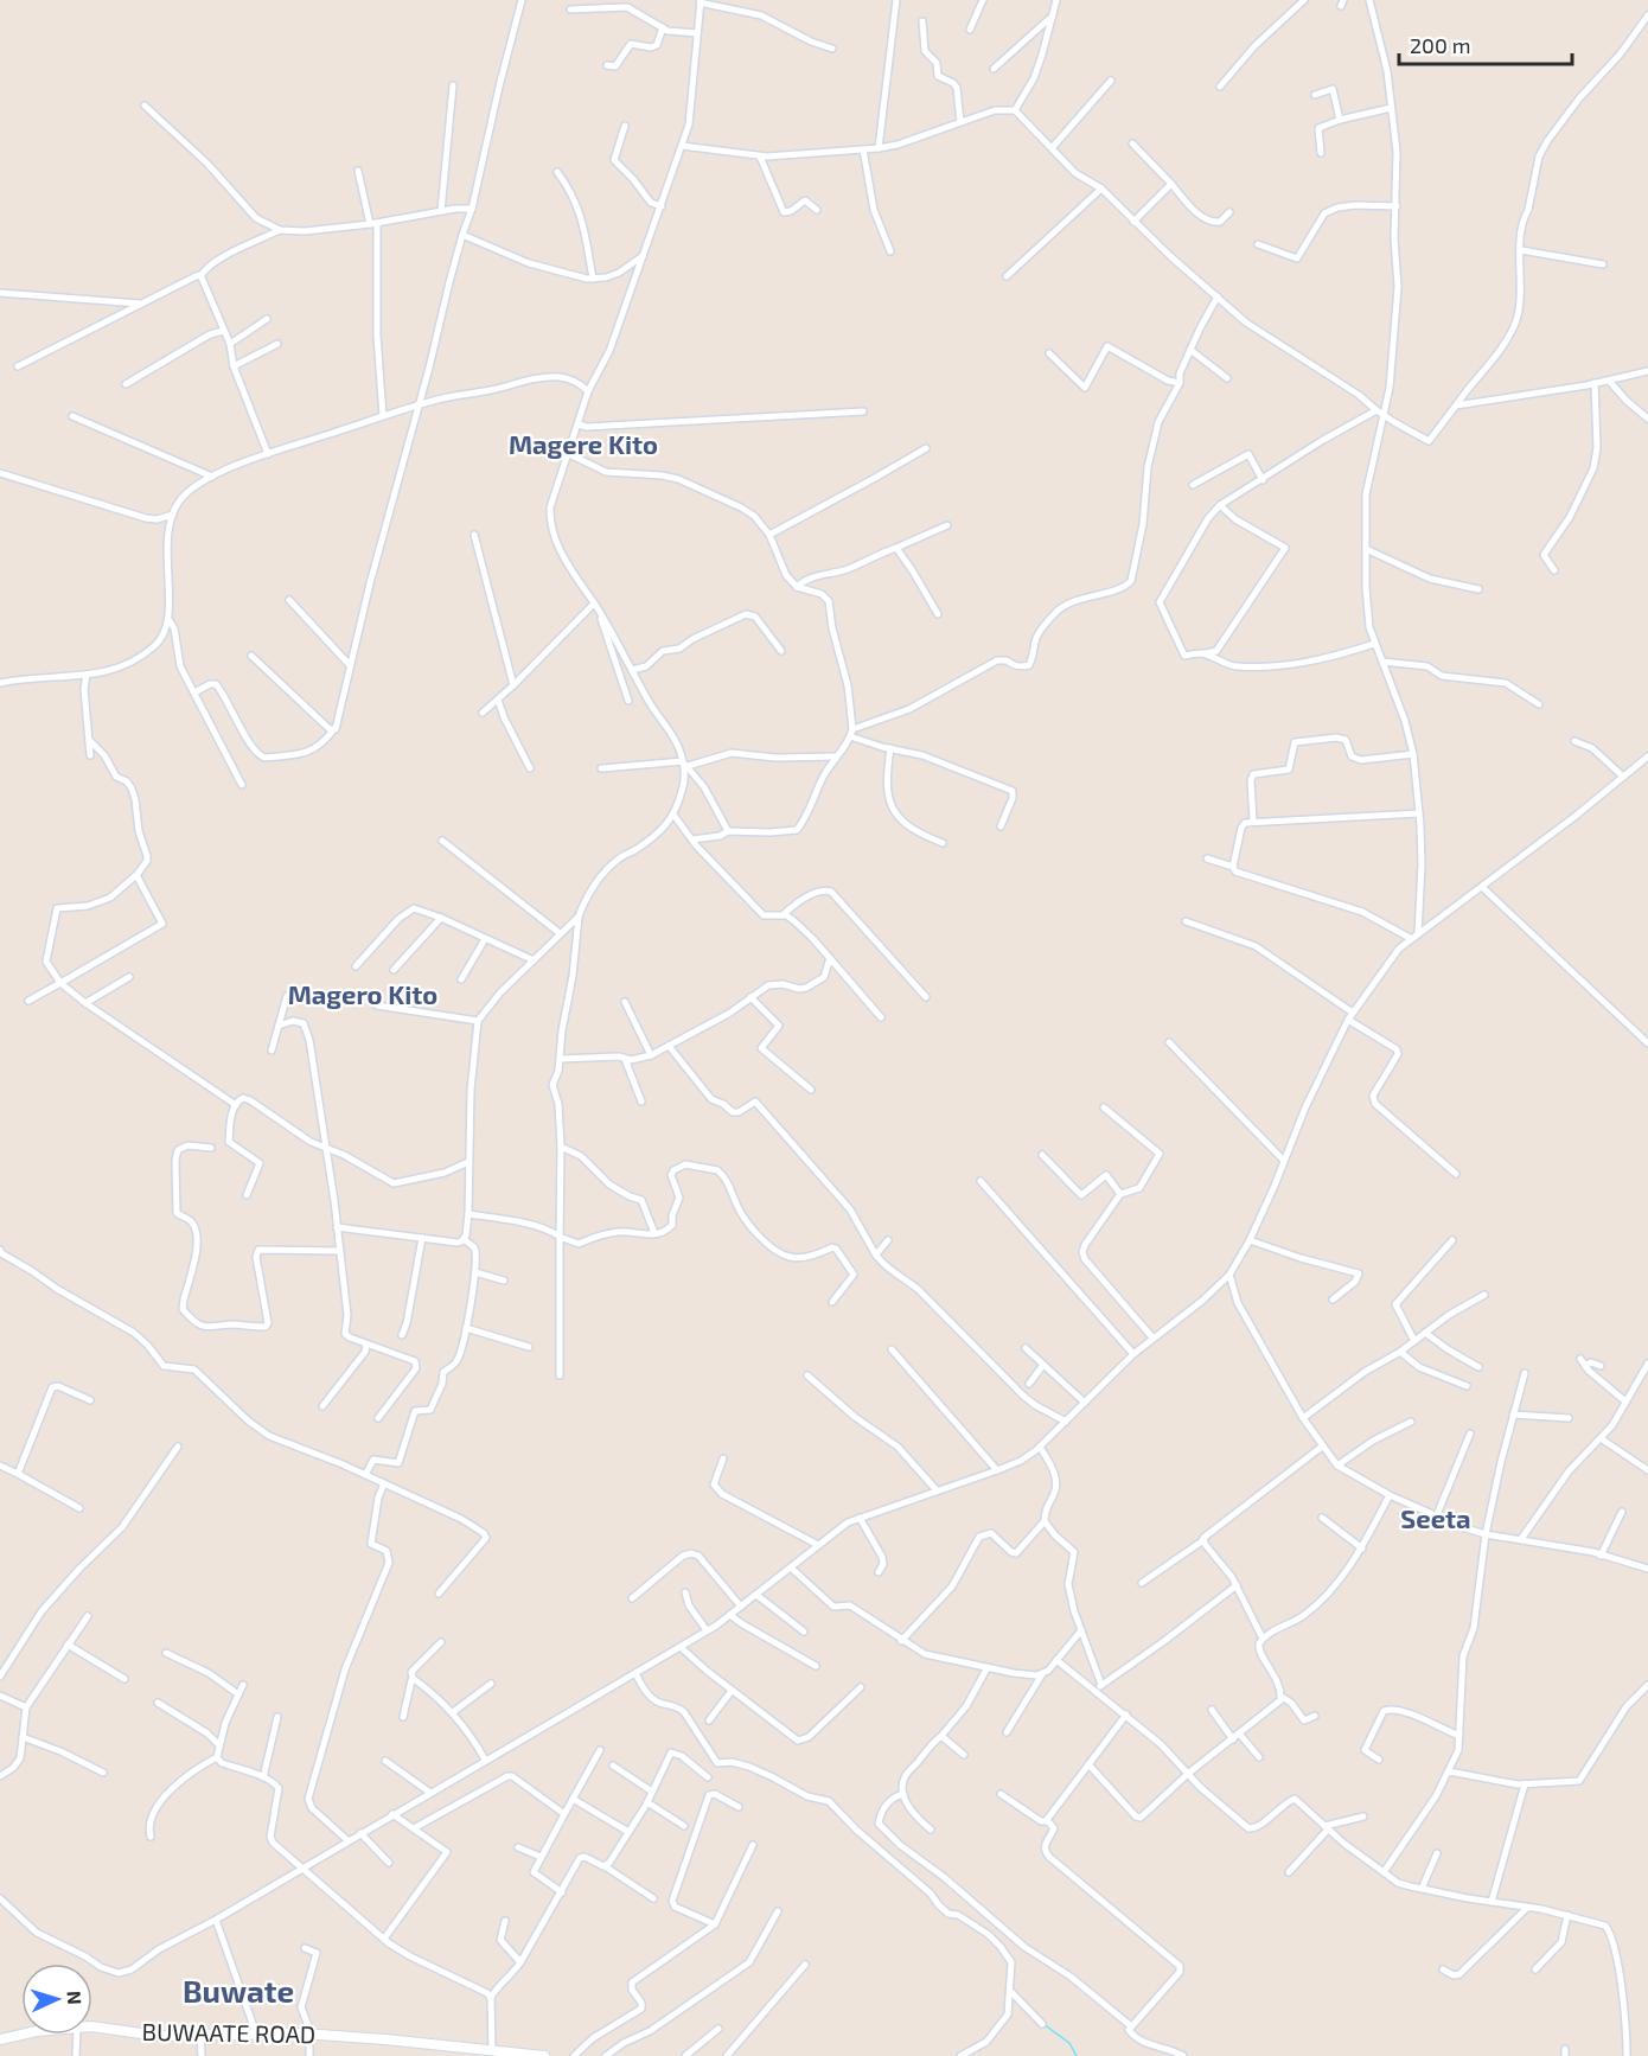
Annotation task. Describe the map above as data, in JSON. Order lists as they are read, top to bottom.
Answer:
{
  "streets": {
    "street": ["BUWAATE ROAD"]
  },
  "districts": [
    "Magere Kito",
    "Magero Kito",
    "Seeta",
    "Buwate"
  ],
  "scale_bar": "200 m",
  "north": "right"
}
